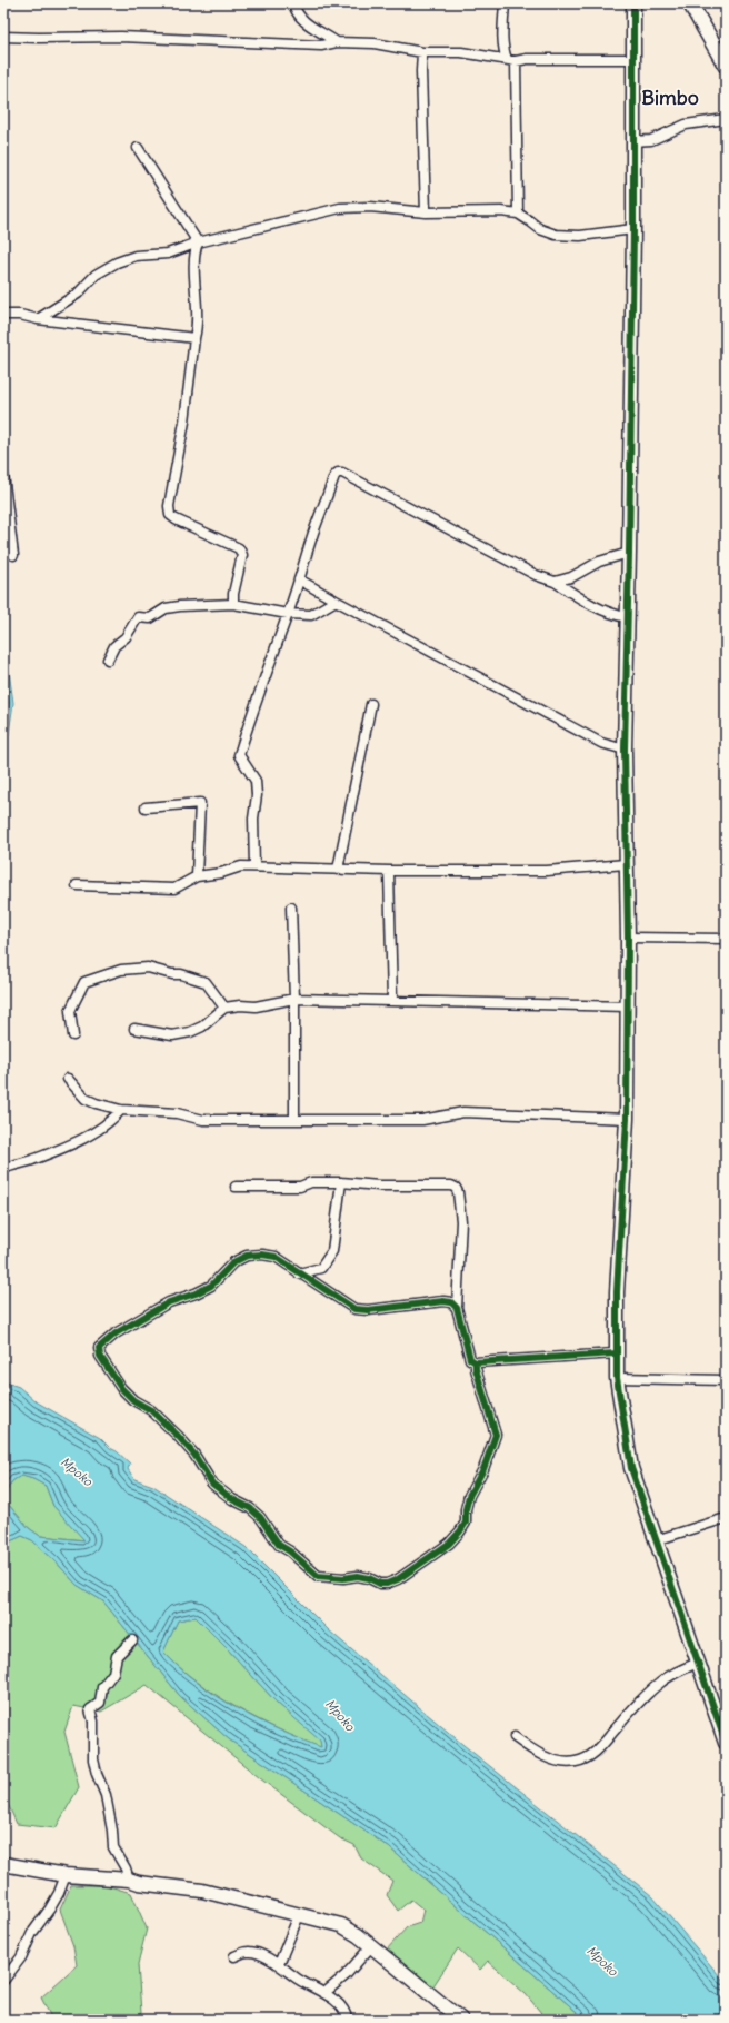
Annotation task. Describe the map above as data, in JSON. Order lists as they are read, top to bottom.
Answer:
{
  "districts": ["Bimbo"],
  "water": ["Mpoko"]
}
